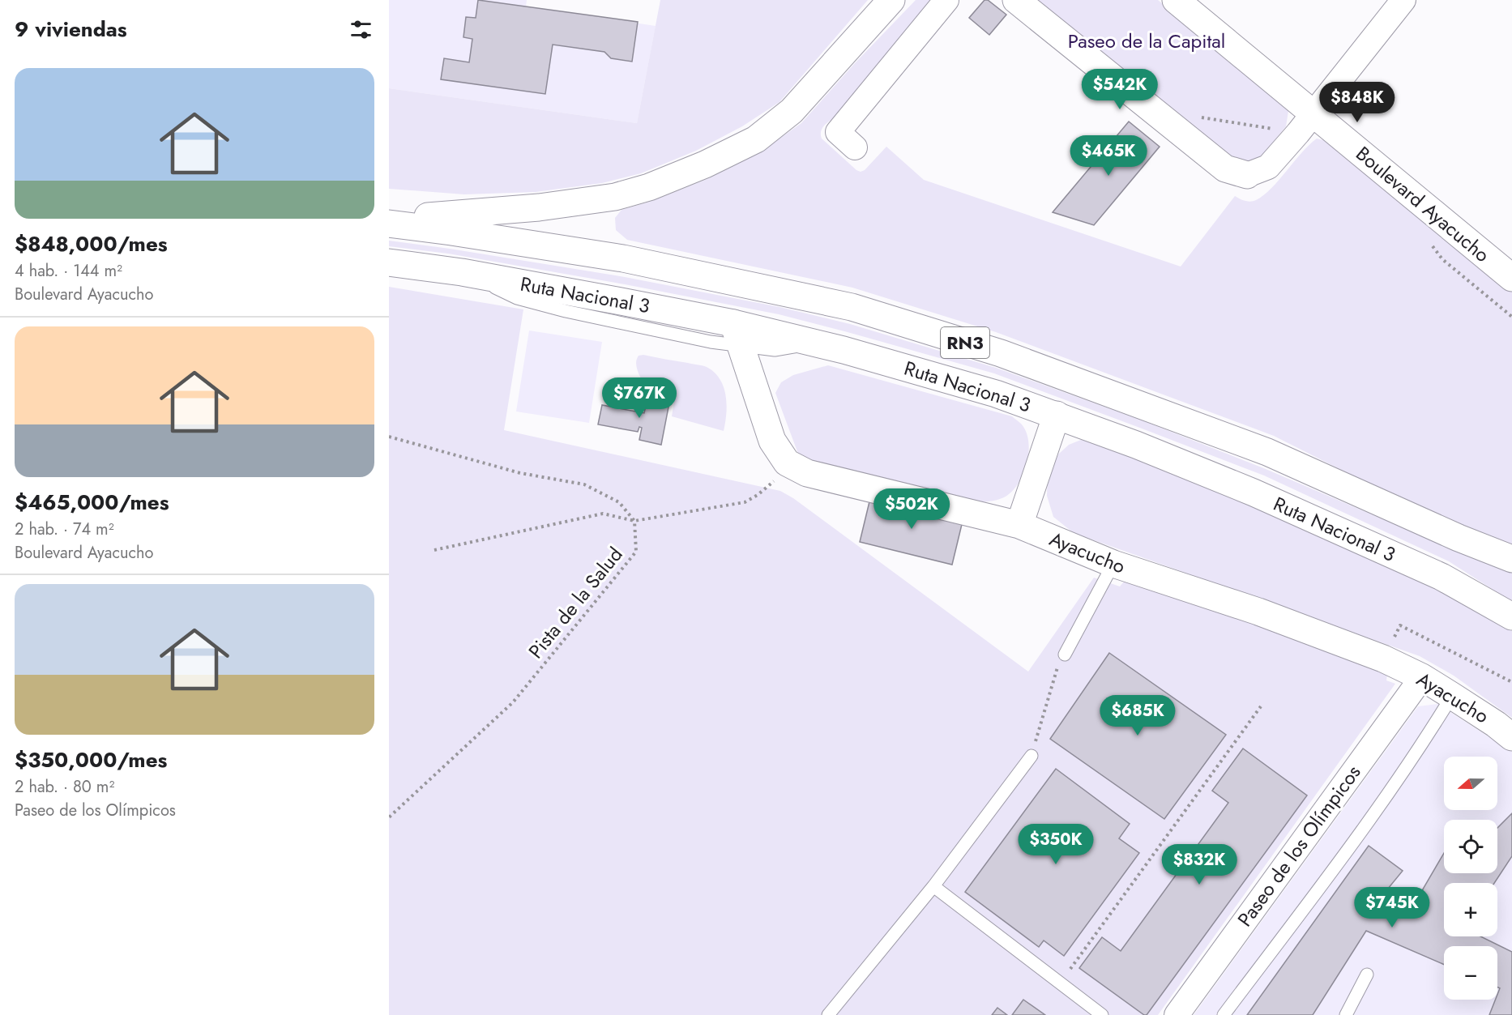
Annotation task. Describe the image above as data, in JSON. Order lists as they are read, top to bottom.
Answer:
{
  "streets": {
    "main road": [
      "Boulevard Ayacucho",
      "Ruta Nacional 3",
      "RN3",
      "Ayacucho"
    ],
    "street": ["Paseo de los Olímpicos"],
    "path": ["Pista de la Salud"]
  },
  "crossings": [
    ["Ruta Nacional 3", "Ayacucho"],
    ["Ayacucho", "Paseo de los Olímpicos"]
  ],
  "parks": ["Paseo de la Capital"],
  "north": "left",
  "page": {
    "heading": "9 viviendas",
    "list": [
      {
        "name": "$848,000/mes",
        "note": "4 hab. · 144 m² · Boulevard Ayacucho"
      },
      {
        "name": "$465,000/mes",
        "note": "2 hab. · 74 m² · Boulevard Ayacucho"
      },
      {
        "name": "$350,000/mes",
        "note": "2 hab. · 80 m² · Paseo de los Olímpicos"
      }
    ],
    "price": [
      "$542K",
      "$848K",
      "$465K",
      "$767K",
      "$502K",
      "$685K",
      "$350K",
      "$832K",
      "$745K"
    ],
    "map_buttons": ["+", "−"]
  }
}
